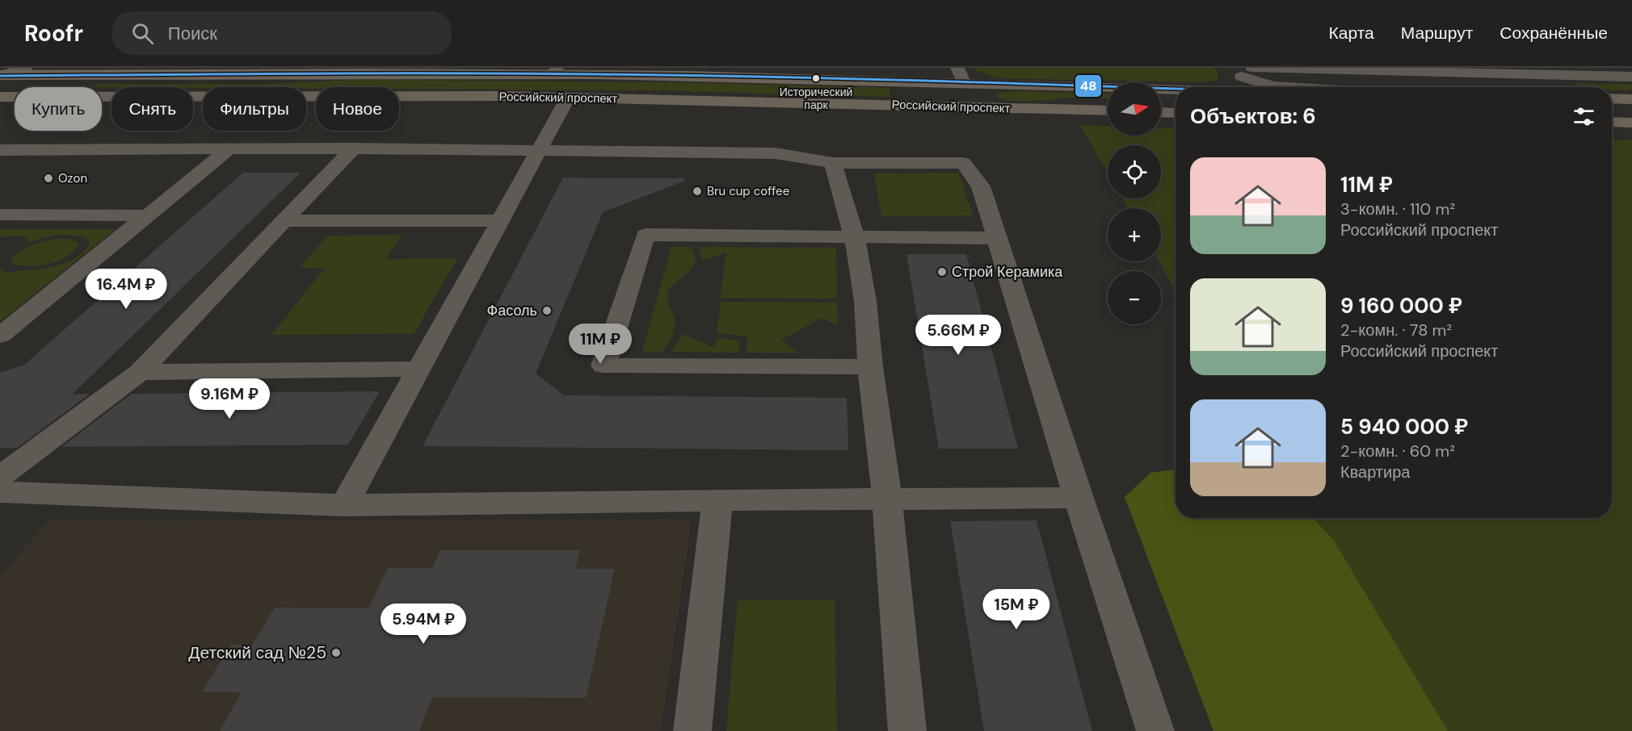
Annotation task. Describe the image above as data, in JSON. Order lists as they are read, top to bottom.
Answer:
{
  "streets": {
    "main road": ["Российский проспект"]
  },
  "places": [
    "Исторический парк",
    "Ozon",
    "Bru cup coffee",
    "Строй Керамика",
    "Фасоль",
    "Детский сад №25"
  ],
  "lines": ["transit line 48"],
  "north": "right",
  "page": {
    "header": "Roofr",
    "search": "Поиск",
    "nav": ["Карта", "Маршрут", "Сохранённые"],
    "map_buttons": ["+", "−"],
    "chip": [
      "Купить",
      "Снять",
      "Фильтры",
      "Новое"
    ],
    "heading": "Объектов: 6",
    "list": [
      {
        "name": "11M ₽",
        "note": "3-комн. · 110 m² · Российский проспект"
      },
      {
        "name": "9 160 000 ₽",
        "note": "2-комн. · 78 m² · Российский проспект"
      },
      {
        "name": "5 940 000 ₽",
        "note": "2-комн. · 60 m² · Квартира"
      }
    ],
    "price": [
      "16.4M ₽",
      "5.66M ₽",
      "11M ₽",
      "9.16M ₽",
      "15M ₽",
      "5.94M ₽"
    ]
  }
}
